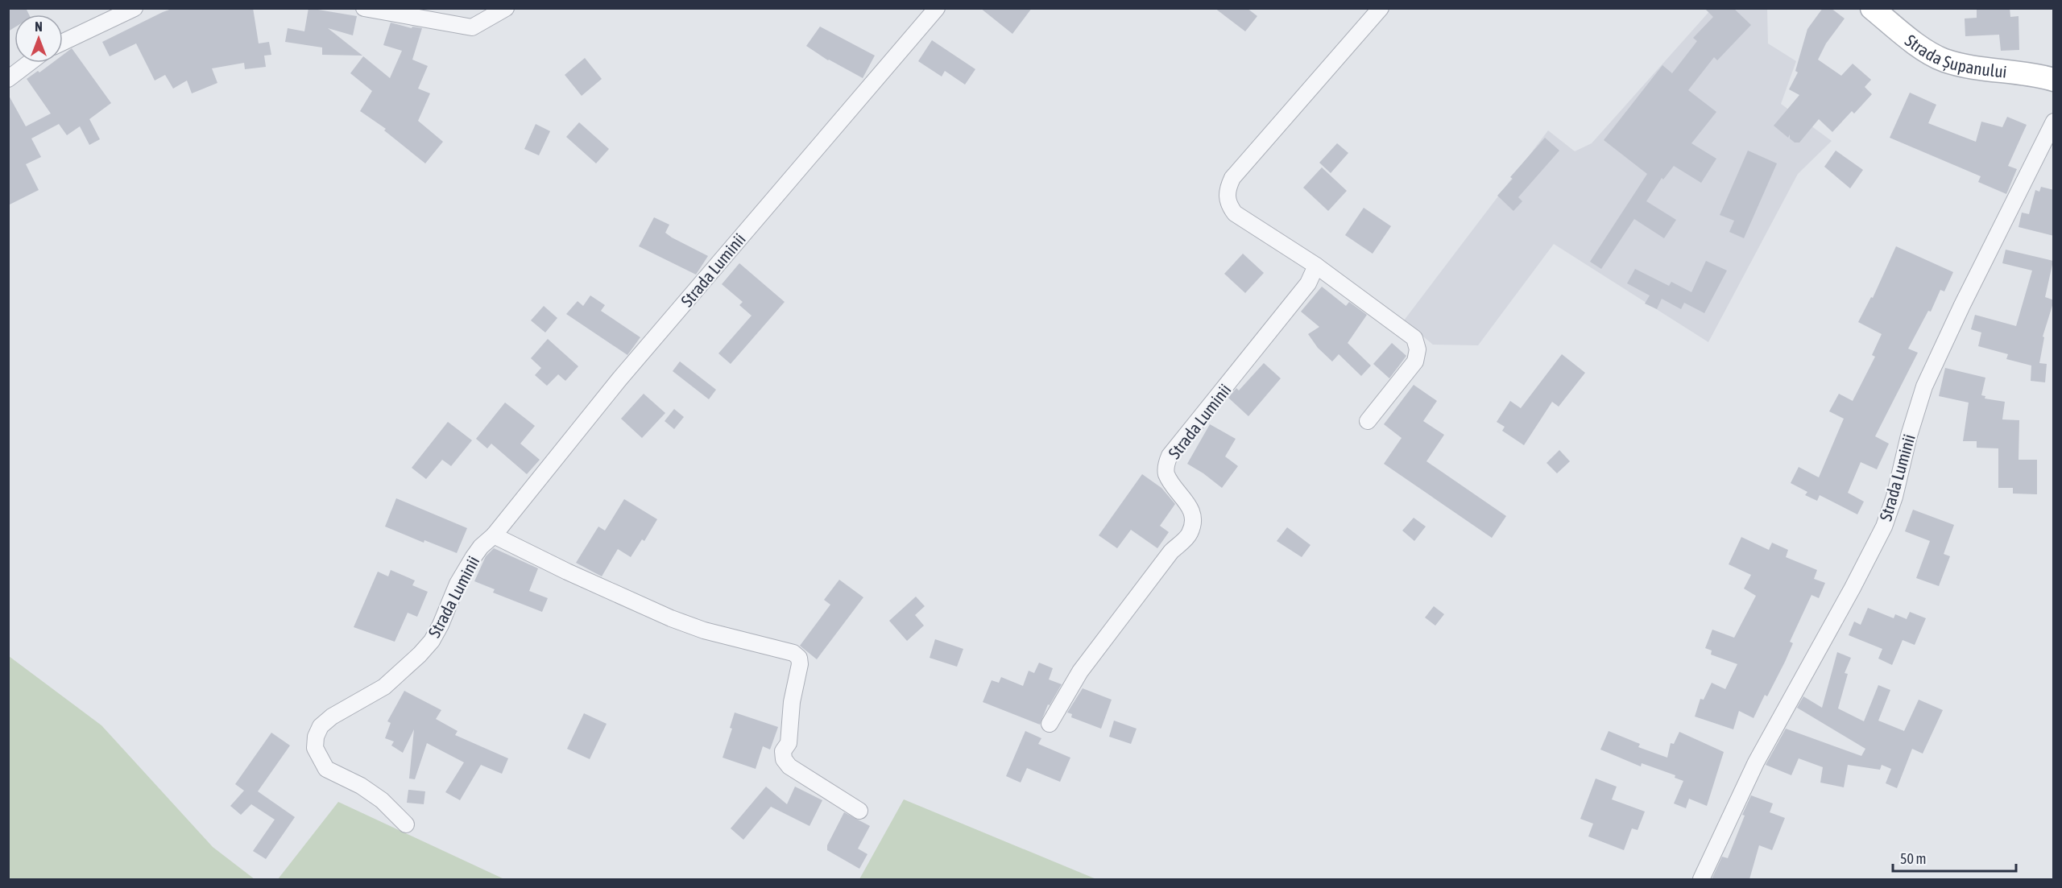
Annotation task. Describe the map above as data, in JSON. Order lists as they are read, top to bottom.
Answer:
{
  "streets": {
    "street": ["Strada Șupanului", "Strada Luminii"]
  },
  "scale_bar": "50 m",
  "north": "top"
}
